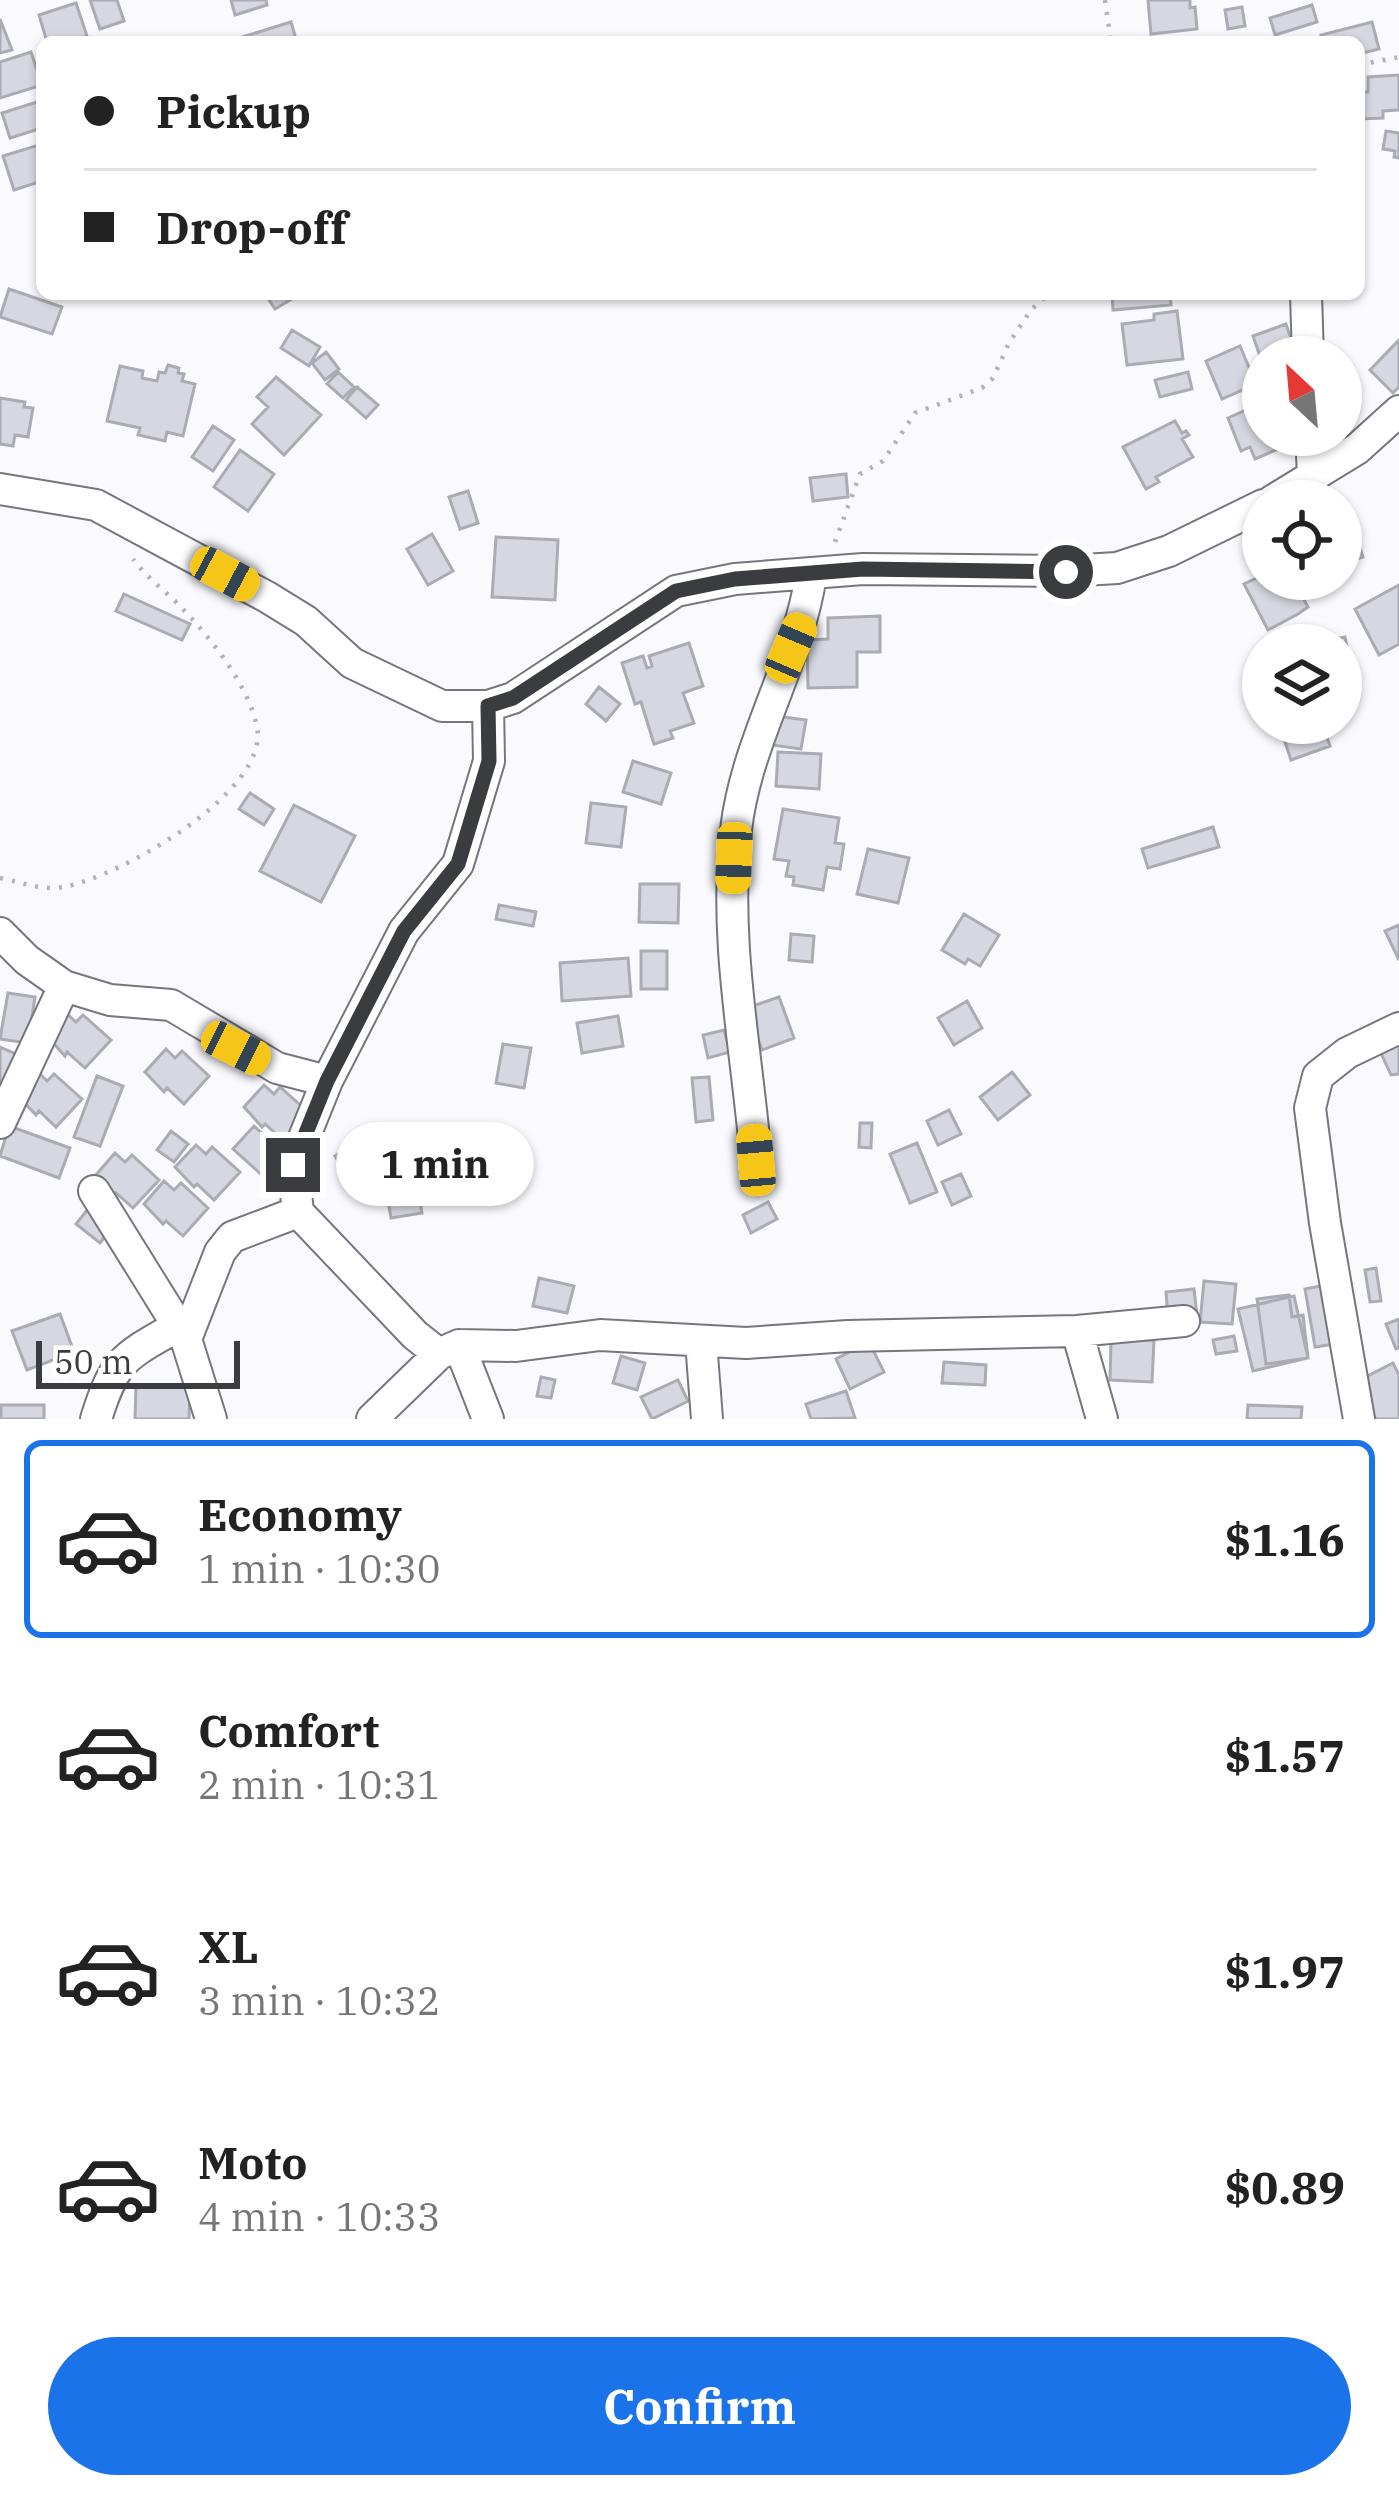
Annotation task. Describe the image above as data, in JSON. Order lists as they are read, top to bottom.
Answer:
{
  "scale_bar": "50 m",
  "north": "top left",
  "page": {
    "banner": ["Pickup", "Drop-off"],
    "bubble": "1 min",
    "scale": "50 m",
    "list": [
      {
        "name": "Economy",
        "note": "1 min · 10:30",
        "value": "$1.16"
      },
      {
        "name": "Comfort",
        "note": "2 min · 10:31",
        "value": "$1.57"
      },
      {
        "name": "XL",
        "note": "3 min · 10:32",
        "value": "$1.97"
      },
      {
        "name": "Moto",
        "note": "4 min · 10:33",
        "value": "$0.89"
      }
    ],
    "buttons": "Confirm"
  }
}
